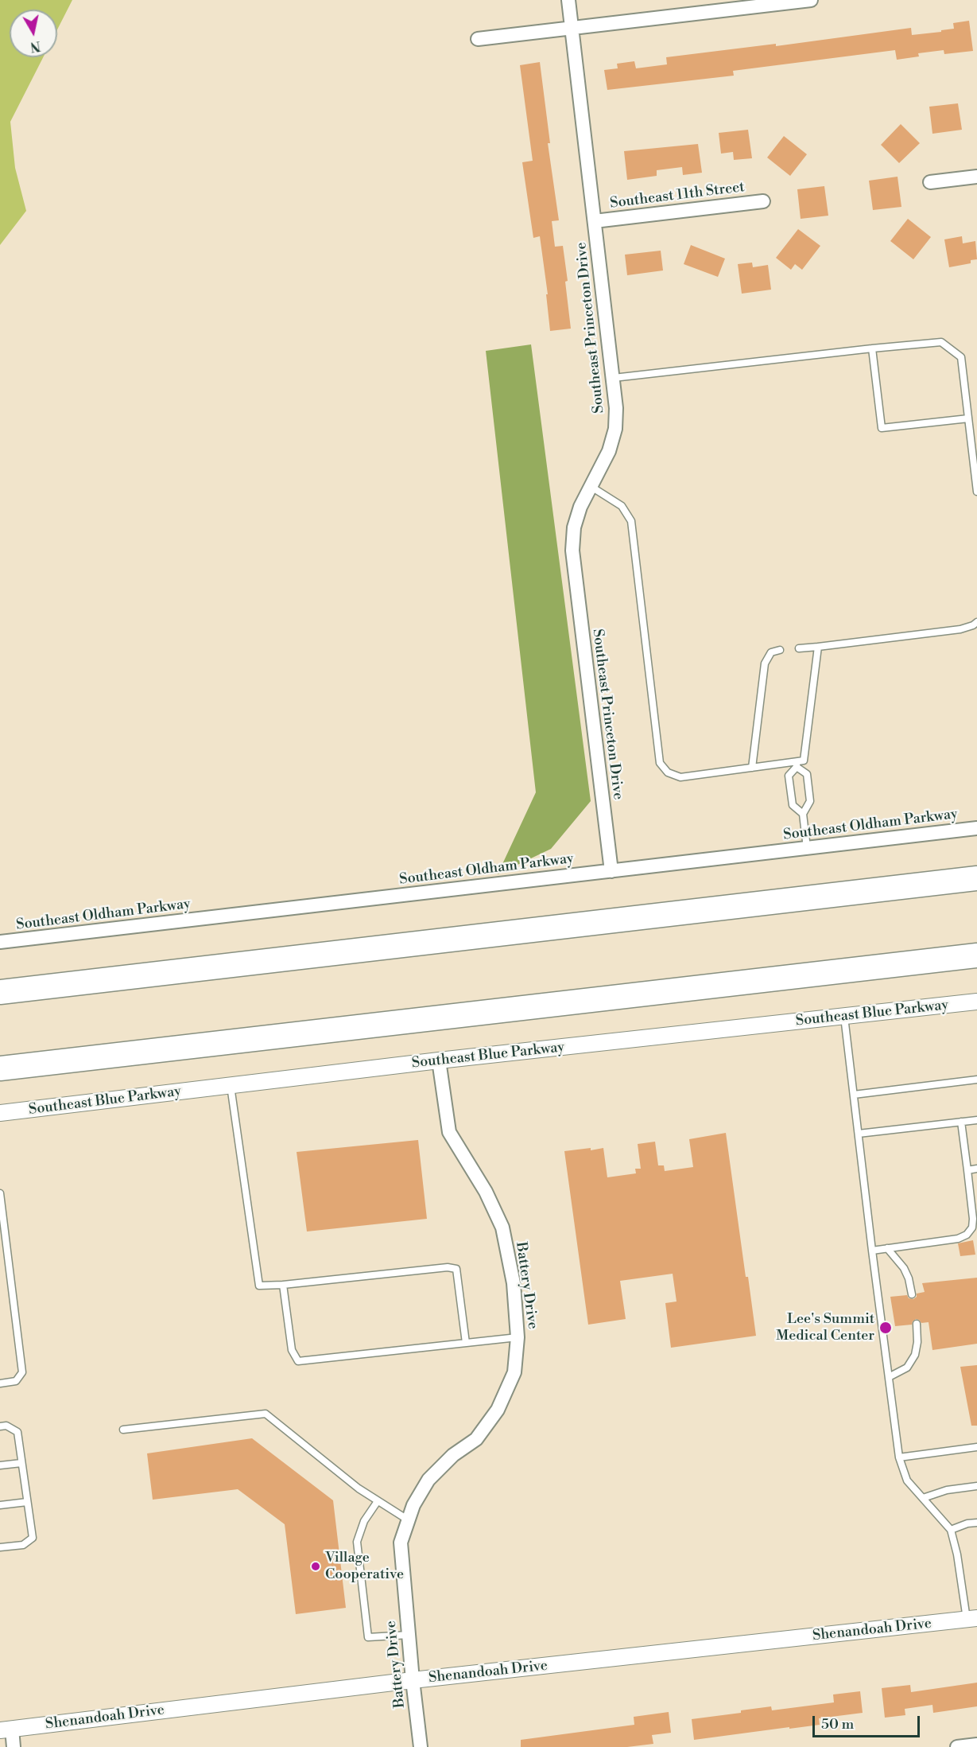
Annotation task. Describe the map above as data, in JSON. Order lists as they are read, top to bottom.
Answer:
{
  "streets": {
    "street": [
      "Southeast 11th Street",
      "Southeast Princeton Drive",
      "Southeast Oldham Parkway",
      "Southeast Blue Parkway",
      "Battery Drive",
      "Shenandoah Drive"
    ]
  },
  "crossings": [
    ["Southeast 11th Street", "Southeast Princeton Drive"],
    ["Southeast Princeton Drive", "Southeast Oldham Parkway"],
    ["Southeast Blue Parkway", "Battery Drive"],
    ["Battery Drive", "Shenandoah Drive"]
  ],
  "places": ["Lee's Summit Medical Center", "Village Cooperative"],
  "scale_bar": "50 m",
  "north": "bottom"
}
